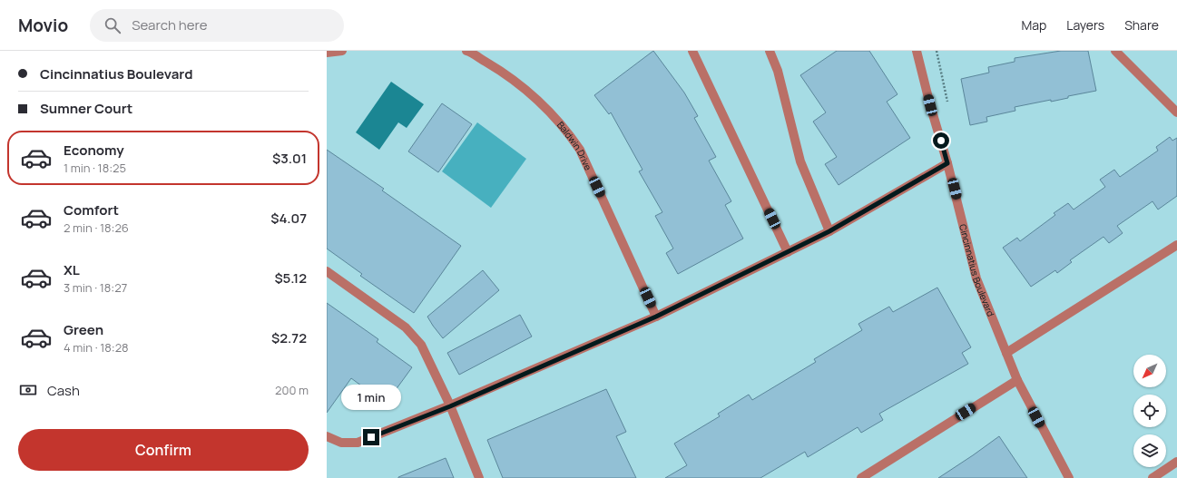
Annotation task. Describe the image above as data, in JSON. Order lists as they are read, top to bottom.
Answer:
{
  "streets": {
    "street": ["Baldwin Drive", "Cincinnatius Boulevard"]
  },
  "north": "bottom left",
  "page": {
    "header": "Movio",
    "search": "Search here",
    "nav": ["Map", "Layers", "Share"],
    "banner": ["Cincinnatius Boulevard", "Sumner Court"],
    "list": [
      {
        "name": "Economy",
        "note": "1 min · 18:25",
        "value": "$3.01"
      },
      {
        "name": "Comfort",
        "note": "2 min · 18:26",
        "value": "$4.07"
      },
      {
        "name": "XL",
        "note": "3 min · 18:27",
        "value": "$5.12"
      },
      {
        "name": "Green",
        "note": "4 min · 18:28",
        "value": "$2.72"
      }
    ],
    "pay": ["Cash", "200 m"],
    "bubble": "1 min",
    "buttons": "Confirm"
  }
}
